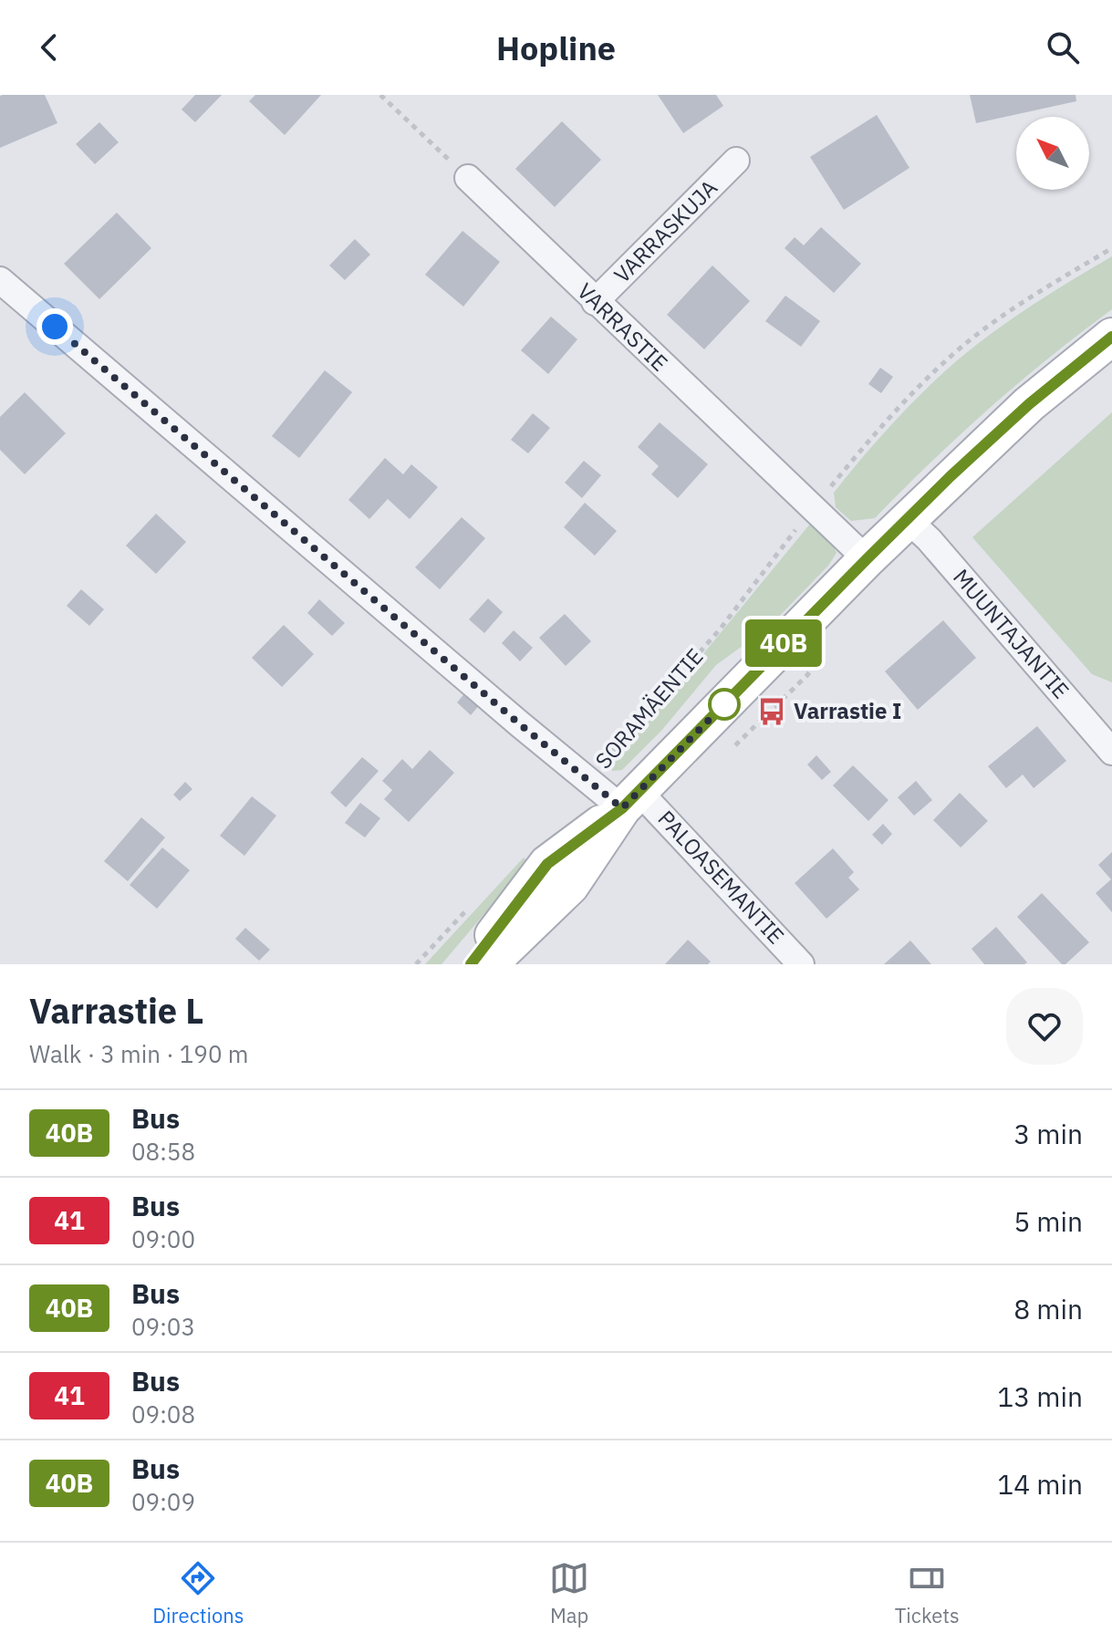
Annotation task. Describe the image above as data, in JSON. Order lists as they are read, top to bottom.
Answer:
{
  "streets": {
    "street": [
      "VARRASKUJA",
      "VARRASTIE",
      "MUUNTAJANTIE",
      "SORAMÄENTIE",
      "PALOASEMANTIE"
    ]
  },
  "crossings": [
    ["VARRASKUJA", "VARRASTIE"],
    ["VARRASTIE", "SORAMÄENTIE"],
    ["MUUNTAJANTIE", "SORAMÄENTIE"],
    ["SORAMÄENTIE", "PALOASEMANTIE"]
  ],
  "places": {
    "bus stop": ["Varrastie I"]
  },
  "lines": ["bus line 40B"],
  "north": "top left",
  "page": {
    "header": "Hopline",
    "on_map": "40B",
    "heading": ["Varrastie L", "Walk · 3 min · 190 m"],
    "list": [
      {
        "mark": "40B",
        "name": "Bus",
        "note": "08:58",
        "value": "3 min"
      },
      {
        "mark": "41",
        "name": "Bus",
        "note": "09:00",
        "value": "5 min"
      },
      {
        "mark": "40B",
        "name": "Bus",
        "note": "09:03",
        "value": "8 min"
      },
      {
        "mark": "41",
        "name": "Bus",
        "note": "09:08",
        "value": "13 min"
      },
      {
        "mark": "40B",
        "name": "Bus",
        "note": "09:09",
        "value": "14 min"
      }
    ],
    "tabs": ["Directions", "Map", "Tickets"]
  }
}
